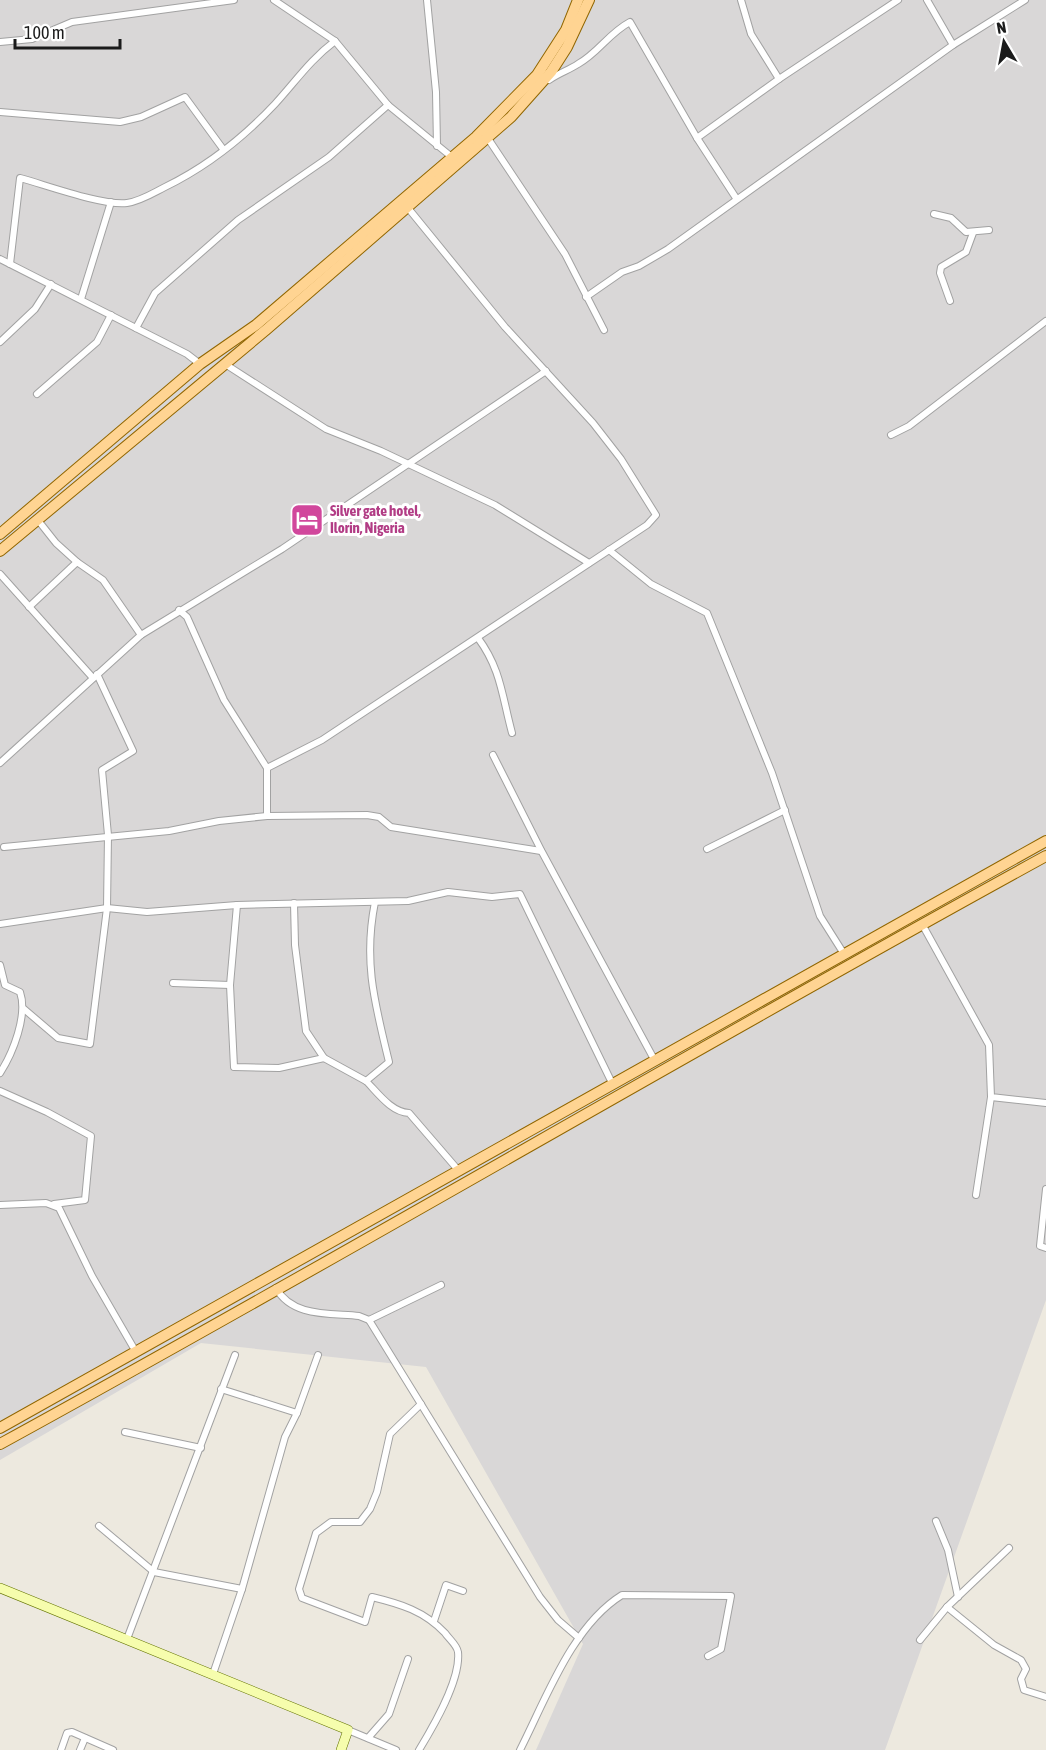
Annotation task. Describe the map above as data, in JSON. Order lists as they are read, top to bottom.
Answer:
{
  "places": {
    "hotel": ["Silver gate hotel, Ilorin, Nigeria"]
  },
  "scale_bar": "100 m",
  "north": "top"
}
